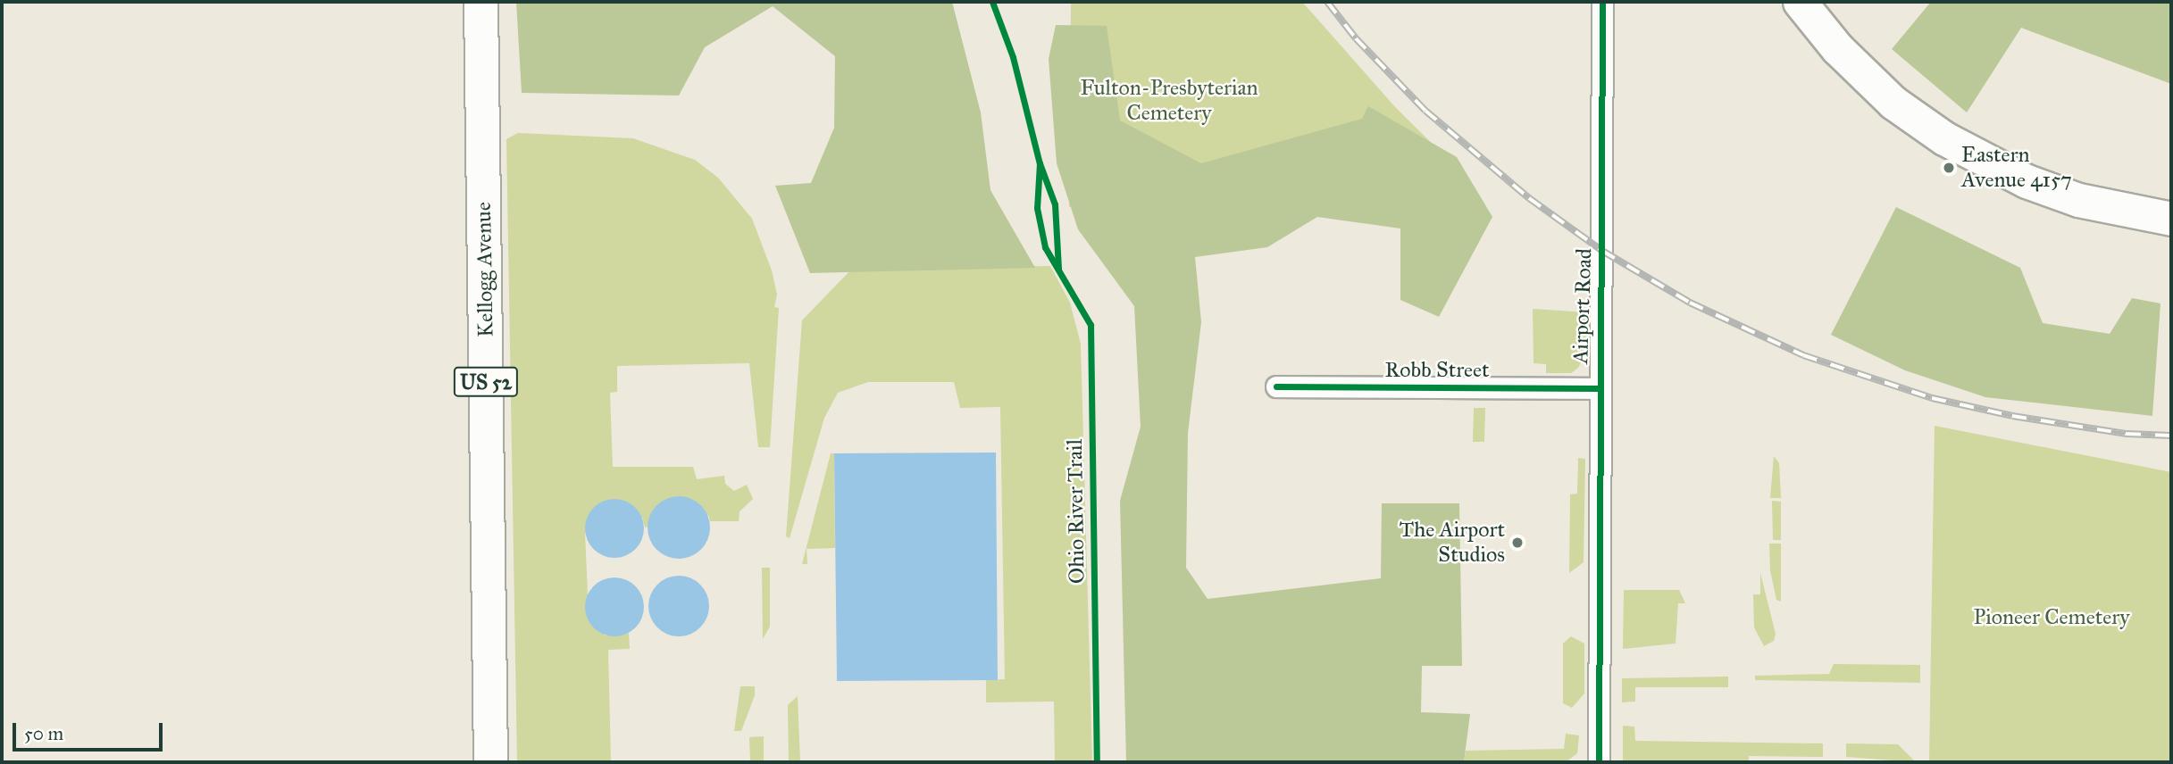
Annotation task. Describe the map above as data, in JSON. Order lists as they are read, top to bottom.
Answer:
{
  "streets": {
    "main road": ["Kellogg Avenue", "US 52"],
    "street": ["Airport Road", "Robb Street"],
    "cycle path": ["Ohio River Trail"]
  },
  "crossings": [
    ["Airport Road", "Robb Street"]
  ],
  "parks": ["Fulton-Presbyterian Cemetery", "Pioneer Cemetery"],
  "places": ["Eastern Avenue 4157", "The Airport Studios"],
  "scale_bar": "50 m"
}
